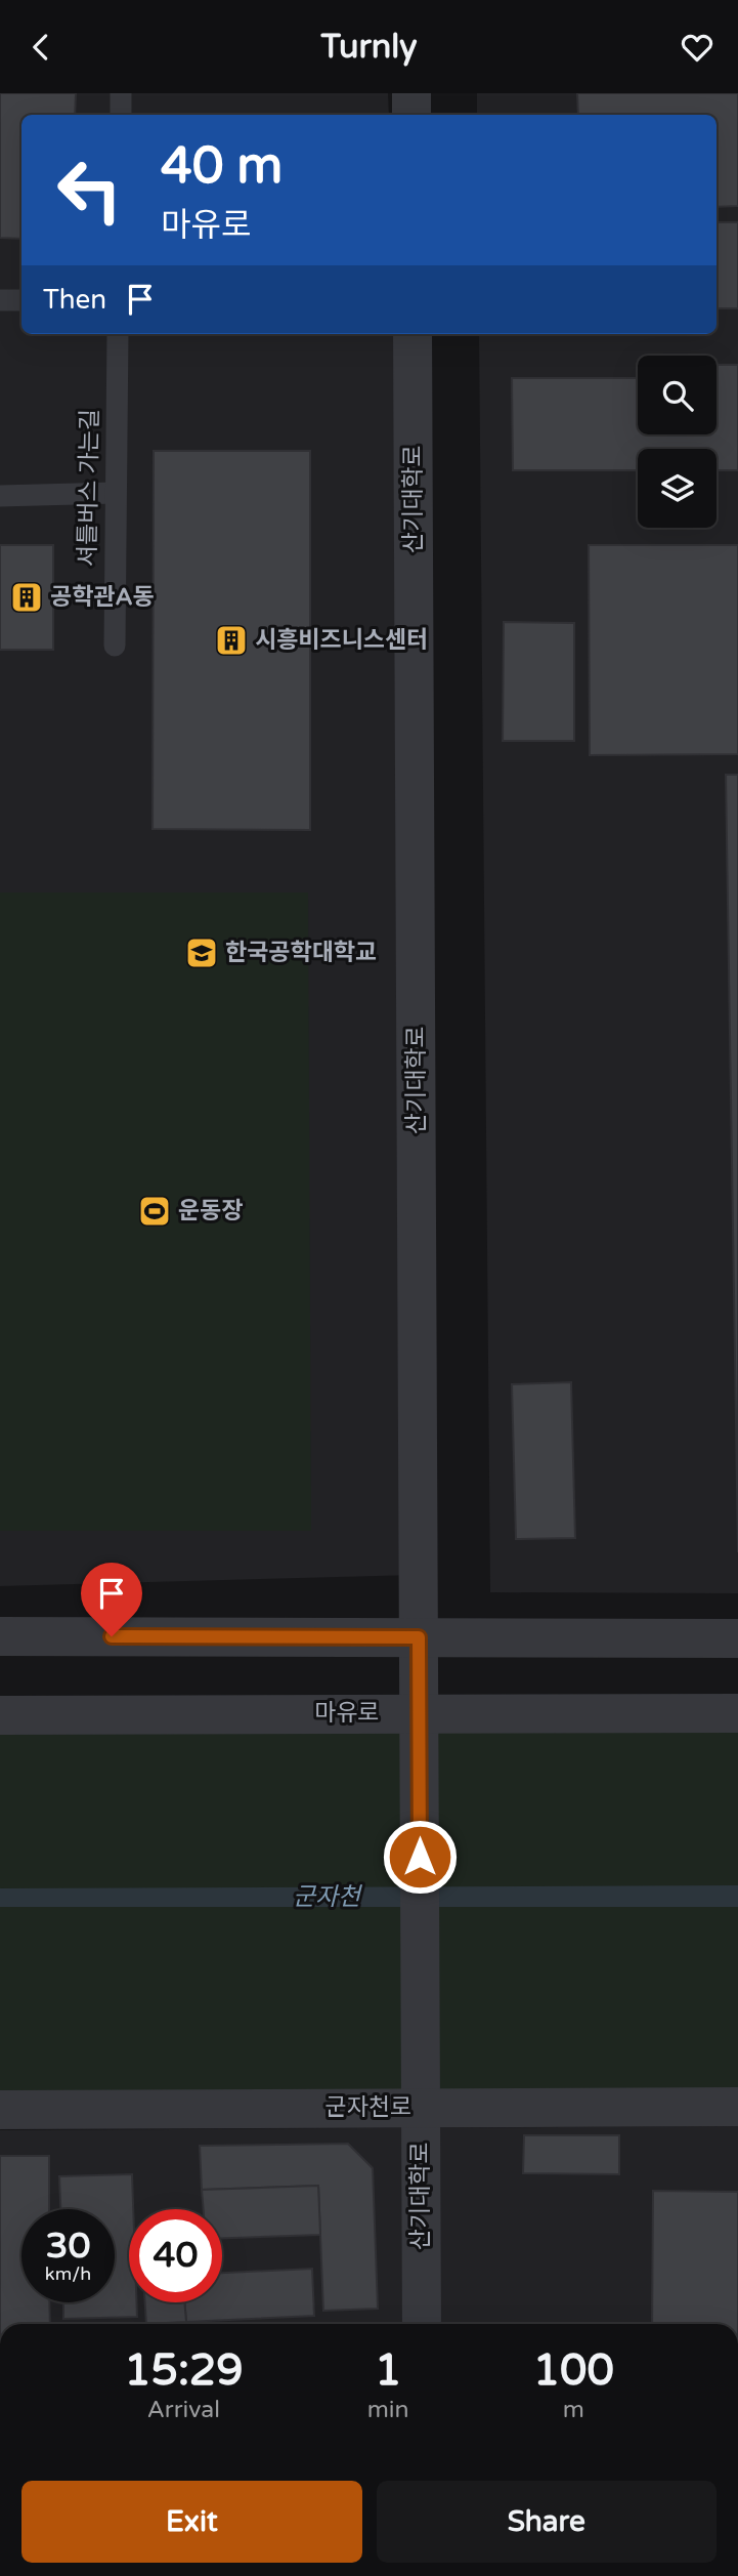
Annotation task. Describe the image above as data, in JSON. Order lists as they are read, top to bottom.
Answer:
{
  "streets": {
    "street": ["산기대학로", "마유로", "군자천로"],
    "lane": ["셔틀버스 가는길"]
  },
  "crossings": [
    ["산기대학로", "마유로"],
    ["산기대학로", "군자천로"]
  ],
  "water": ["군자천"],
  "places": {
    "building": ["공학관A동", "시흥비즈니스센터"],
    "school or university": ["한국공학대학교"],
    "sports": ["운동장"]
  },
  "page": {
    "header": "Turnly",
    "turn": ["40 m", "마유로"],
    "then": "Then",
    "speed": "30 km/h",
    "limit": "40",
    "eta": [
      "15:29",
      "Arrival",
      "1",
      "min",
      "100",
      "m"
    ],
    "buttons": ["Exit", "Share"]
  }
}
